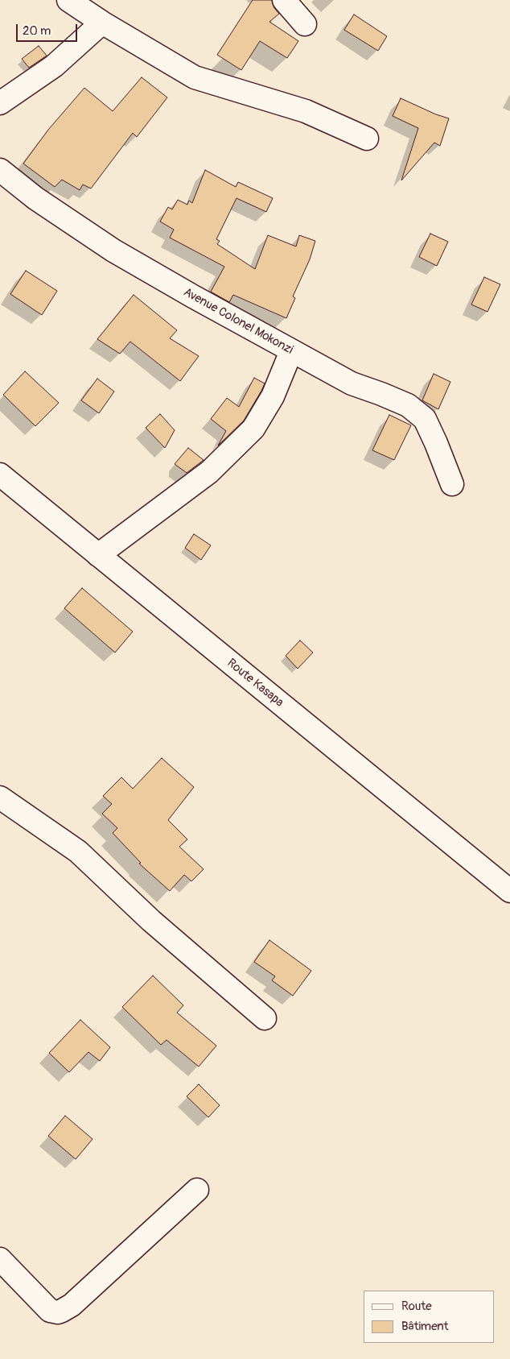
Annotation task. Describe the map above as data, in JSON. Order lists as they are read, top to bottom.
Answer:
{
  "streets": {
    "street": ["Avenue Colonel Mokonzi", "Route Kasapa"]
  },
  "legend": ["Route", "Bâtiment"],
  "scale_bar": "20 m"
}
